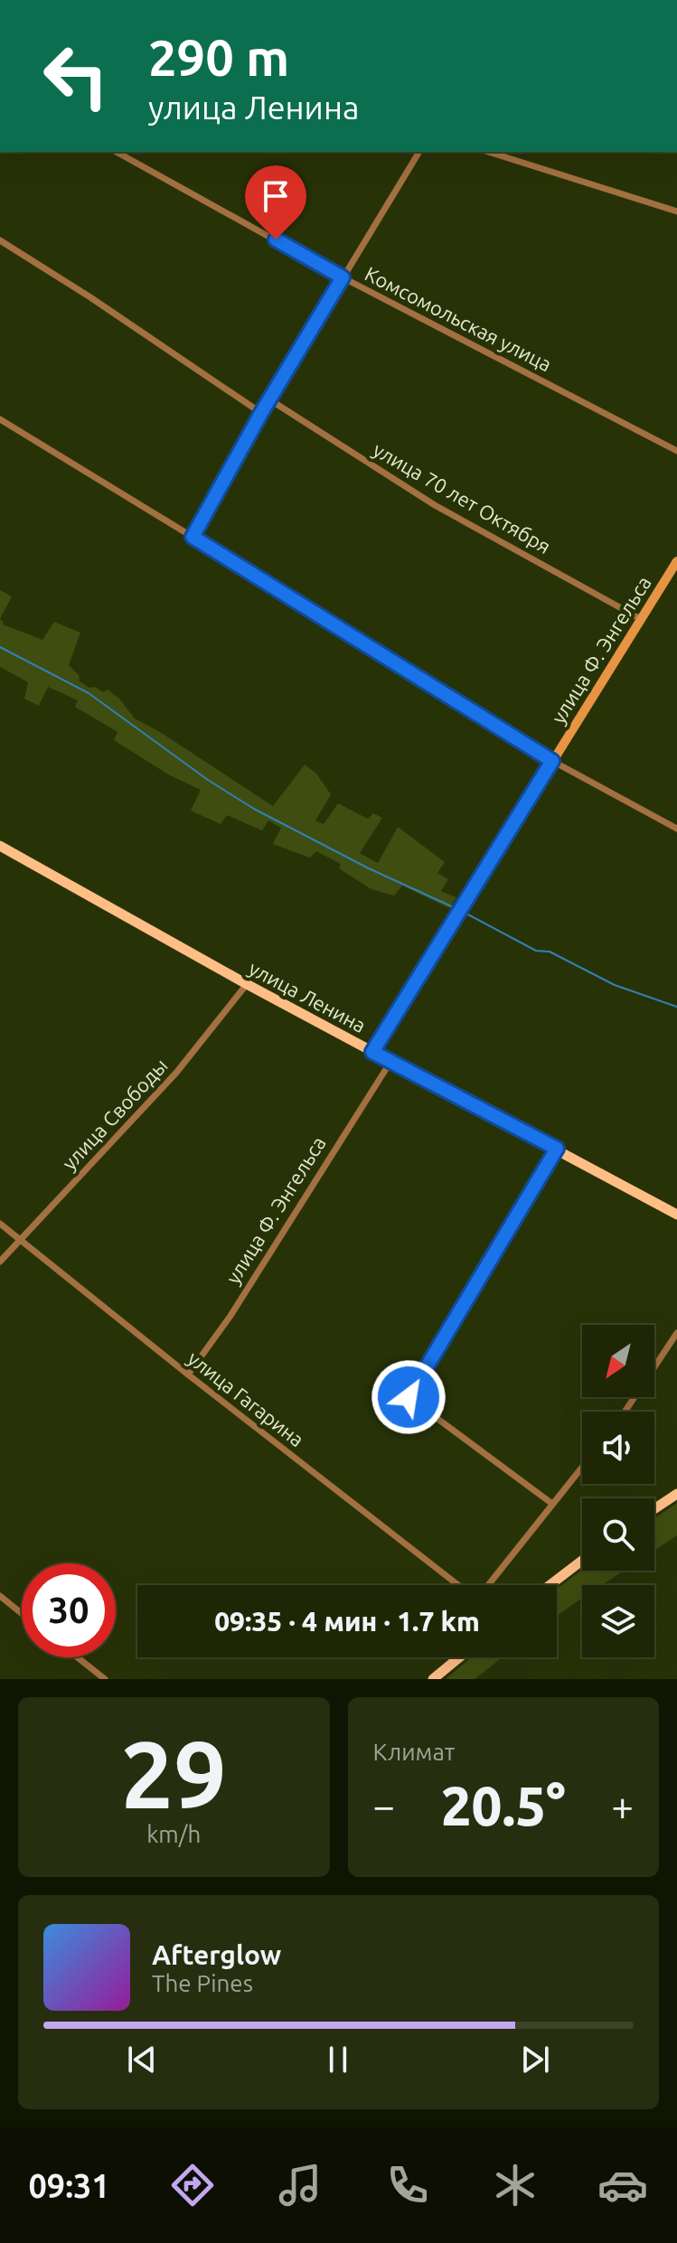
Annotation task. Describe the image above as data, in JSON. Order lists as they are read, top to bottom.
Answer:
{
  "streets": {
    "main road": ["улица Ф. Энгельса", "улица Ленина"],
    "street": [
      "Комсомольская улица",
      "улица 70 лет Октября",
      "улица Свободы",
      "улица Гагарина"
    ]
  },
  "crossings": [
    ["улица 70 лет Октября", "улица Ф. Энгельса"],
    ["улица Ф. Энгельса", "улица Ленина"],
    ["улица Ф. Энгельса", "улица Гагарина"],
    ["улица Ленина", "улица Свободы"],
    ["улица Свободы", "улица Гагарина"]
  ],
  "north": "bottom left",
  "page": {
    "turn": ["290 m", "улица Ленина"],
    "limit": "30",
    "trip": "09:35 · 4 мин · 1.7 km",
    "tile": [
      ["29", "km/h"],
      "Климат"
    ],
    "heat": ["−", "20.5°", "+"],
    "song": ["Afterglow", "The Pines"],
    "tabs": "09:31"
  }
}
